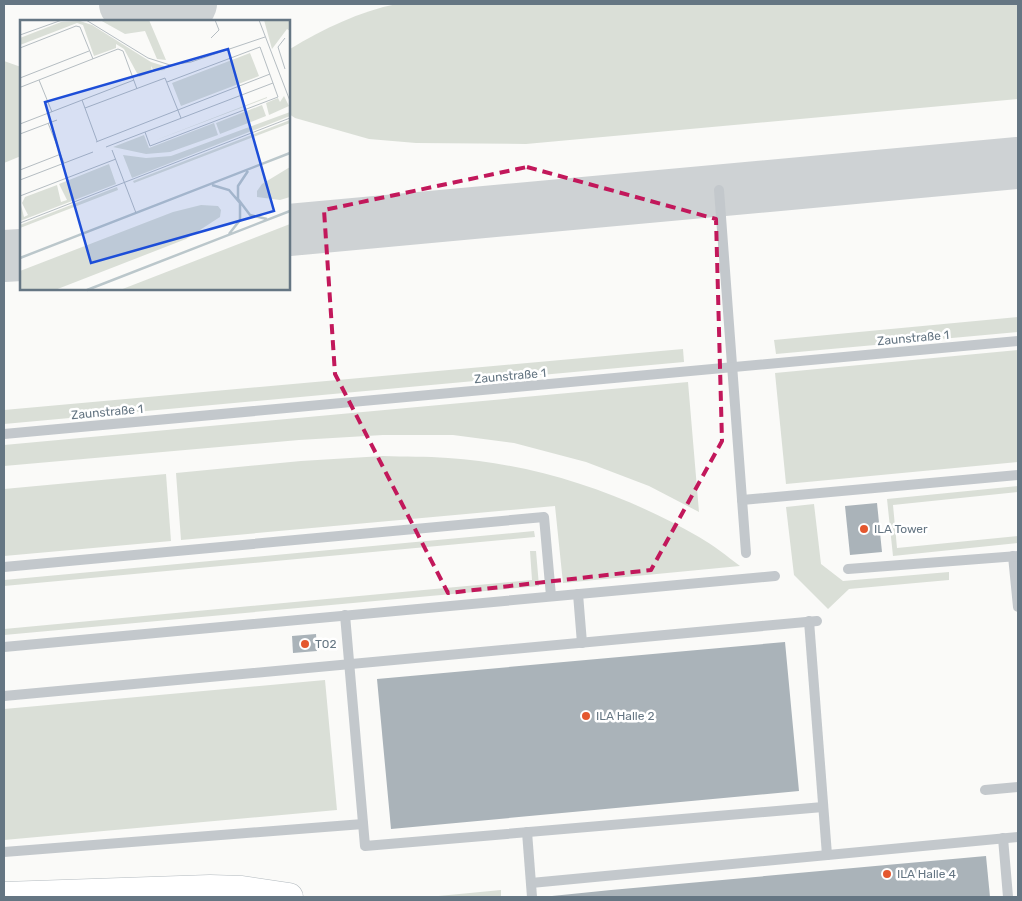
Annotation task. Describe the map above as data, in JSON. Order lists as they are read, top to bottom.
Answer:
{
  "streets": {
    "lane": ["Zaunstraße 1"]
  },
  "places": [
    "ILA Tower",
    "T02",
    "ILA Halle 2",
    "ILA Halle 4"
  ]
}
